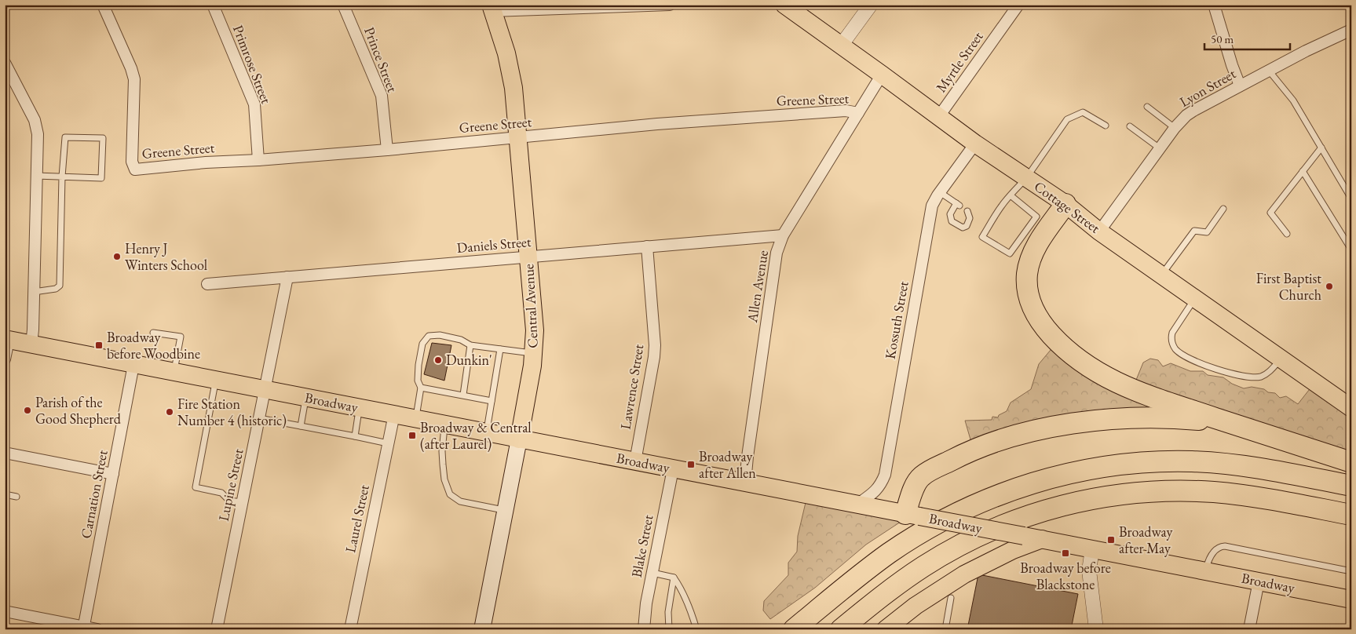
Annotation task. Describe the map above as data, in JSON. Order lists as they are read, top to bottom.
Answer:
{
  "streets": {
    "main road": ["Cottage Street", "Central Avenue", "Broadway"],
    "street": [
      "Prince Street",
      "Myrtle Street",
      "Primrose Street",
      "Lyon Street",
      "Greene Street",
      "Daniels Street",
      "Allen Avenue",
      "Kossuth Street",
      "Lawrence Street",
      "Lupine Street",
      "Carnation Street",
      "Laurel Street",
      "Blake Street"
    ]
  },
  "crossings": [
    ["Prince Street", "Greene Street"],
    ["Myrtle Street", "Cottage Street"],
    ["Primrose Street", "Greene Street"],
    ["Lyon Street", "Cottage Street"],
    ["Greene Street", "Allen Avenue"],
    ["Greene Street", "Central Avenue"],
    ["Cottage Street", "Allen Avenue"],
    ["Cottage Street", "Kossuth Street"],
    ["Daniels Street", "Allen Avenue"],
    ["Daniels Street", "Central Avenue"],
    ["Daniels Street", "Lawrence Street"],
    ["Daniels Street", "Lupine Street"],
    ["Allen Avenue", "Broadway"],
    ["Central Avenue", "Broadway"],
    ["Kossuth Street", "Broadway"],
    ["Lawrence Street", "Broadway"],
    ["Broadway", "Lupine Street"],
    ["Broadway", "Carnation Street"],
    ["Broadway", "Laurel Street"],
    ["Broadway", "Blake Street"]
  ],
  "places": {
    "other": [
      "Henry J Winters School",
      "First Baptist Church",
      "Dunkin'",
      "Parish of the Good Shepherd",
      "Fire Station Number 4 (historic)"
    ],
    "transit": [
      "Broadway before Woodbine",
      "Broadway & Central (after Laurel)",
      "Broadway after Allen",
      "Broadway after May",
      "Broadway before Blackstone"
    ]
  },
  "scale_bar": "50 m"
}
